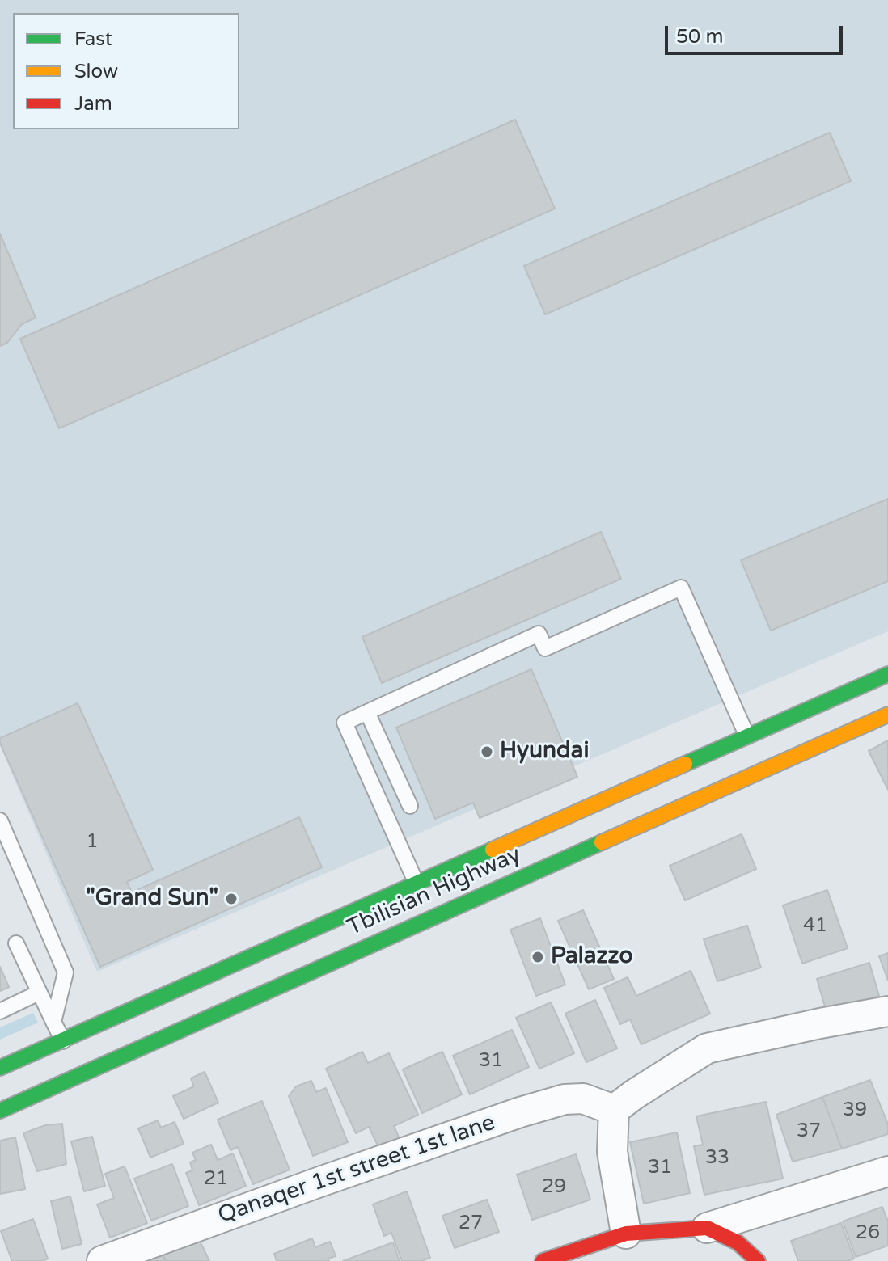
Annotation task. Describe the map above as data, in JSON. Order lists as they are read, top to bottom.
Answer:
{
  "streets": {
    "main road": ["Tbilisian Highway"],
    "street": ["Qanaqer 1st street 1st lane"]
  },
  "places": ["Hyundai", "\"Grand Sun\"", "Palazzo"],
  "house_numbers": [
    "1",
    "41",
    "31",
    "39",
    "37",
    "33",
    "31",
    "21",
    "29",
    "27",
    "26"
  ],
  "legend": ["Fast", "Slow", "Jam"],
  "scale_bar": "50 m"
}
